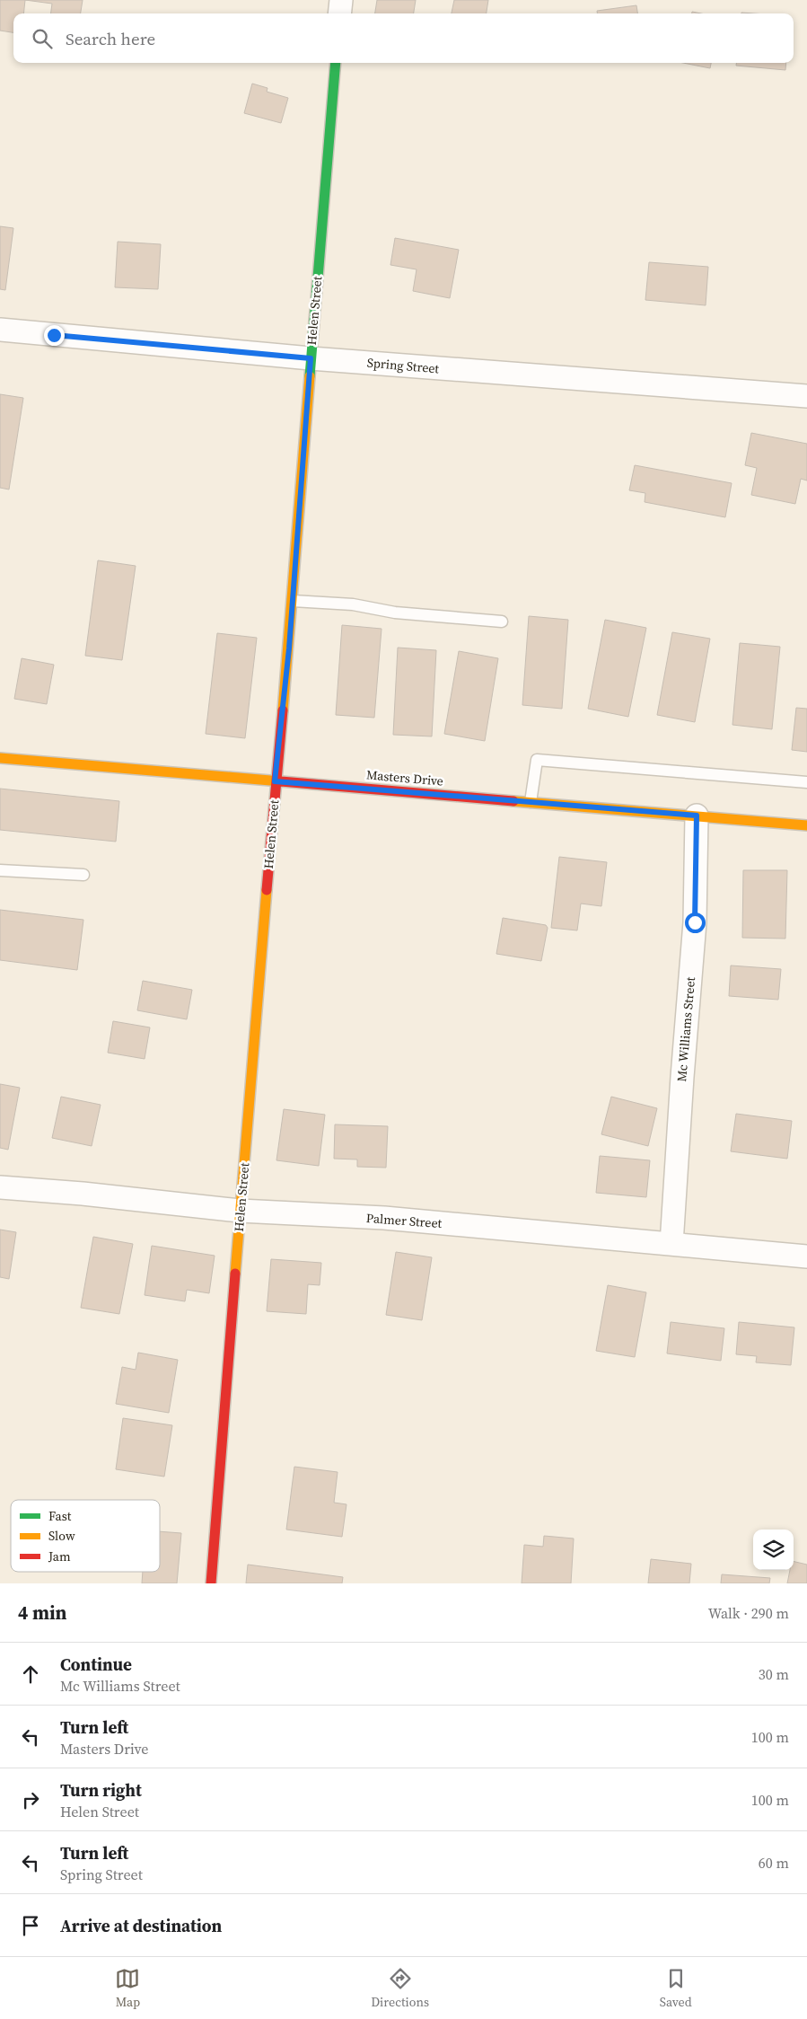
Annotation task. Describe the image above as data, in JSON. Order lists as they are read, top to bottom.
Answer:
{
  "streets": {
    "street": [
      "Helen Street",
      "Spring Street",
      "Masters Drive",
      "Mc Williams Street",
      "Palmer Street"
    ]
  },
  "crossings": [
    ["Helen Street", "Spring Street"],
    ["Helen Street", "Masters Drive"],
    ["Helen Street", "Palmer Street"],
    ["Masters Drive", "Mc Williams Street"],
    ["Mc Williams Street", "Palmer Street"]
  ],
  "legend": ["Fast", "Slow", "Jam"],
  "page": {
    "search": "Search here",
    "heading": ["4 min", "Walk · 290 m"],
    "list": [
      ["Continue", "Mc Williams Street", "30 m"],
      ["Turn left", "Masters Drive", "100 m"],
      ["Turn right", "Helen Street", "100 m"],
      ["Turn left", "Spring Street", "60 m"],
      "Arrive at destination"
    ],
    "nav": ["Map", "Directions", "Saved"]
  }
}
